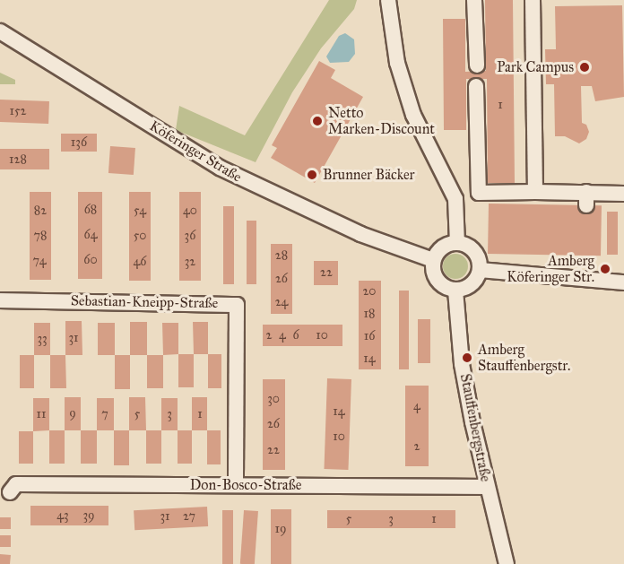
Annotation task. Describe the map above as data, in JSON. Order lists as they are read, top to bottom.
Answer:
{
  "streets": {
    "street": [
      "Köferinger Straße",
      "Sebastian-Kneipp-Straße",
      "Stauffenbergstraße",
      "Don-Bosco-Straße"
    ]
  },
  "crossings": [
    ["Köferinger Straße", "Stauffenbergstraße"],
    ["Sebastian-Kneipp-Straße", "Don-Bosco-Straße"],
    ["Stauffenbergstraße", "Don-Bosco-Straße"]
  ],
  "places": [
    "Park Campus",
    "Netto Marken-Discount",
    "Brunner Bäcker",
    "Amberg Köferinger Str.",
    "Amberg Stauffenbergstr."
  ],
  "house_numbers": [
    "1",
    "152",
    "136",
    "128",
    "68",
    "82",
    "54",
    "40",
    "64",
    "78",
    "50",
    "36",
    "28",
    "60",
    "74",
    "46",
    "32",
    "22",
    "26",
    "20",
    "24",
    "18",
    "2",
    "4",
    "6",
    "10",
    "16",
    "31",
    "33",
    "14",
    "30",
    "4",
    "14",
    "9",
    "11",
    "7",
    "5",
    "3",
    "1",
    "26",
    "10",
    "2",
    "22",
    "43",
    "39",
    "31",
    "27",
    "5",
    "3",
    "1",
    "19"
  ]
}
